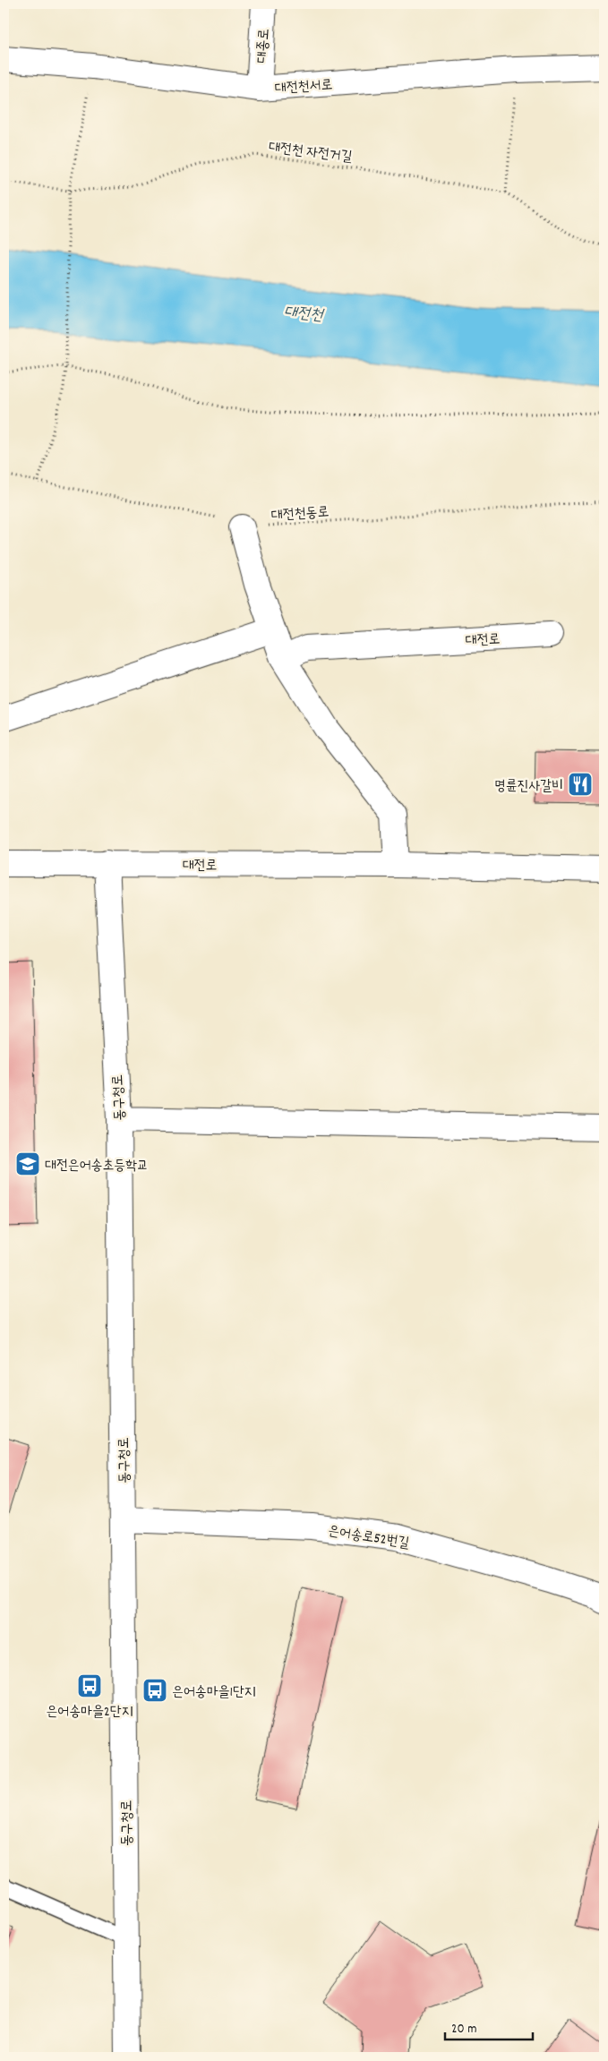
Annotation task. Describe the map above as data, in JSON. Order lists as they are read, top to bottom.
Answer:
{
  "streets": {
    "street": [
      "대종로",
      "대전천서로",
      "대전로",
      "동구청로",
      "은어송로52번길"
    ],
    "path": ["대전천 자전거길", "대전천동로"]
  },
  "crossings": [
    ["대종로", "대전천서로"],
    ["대전로", "동구청로"],
    ["동구청로", "은어송로52번길"]
  ],
  "water": ["대전천"],
  "places": {
    "restaurant": ["명륜진사갈비"],
    "school or university": ["대전은어송초등학교"],
    "bus stop": ["은어송마을2단지", "은어송마을1단지"]
  },
  "scale_bar": "20 m"
}
